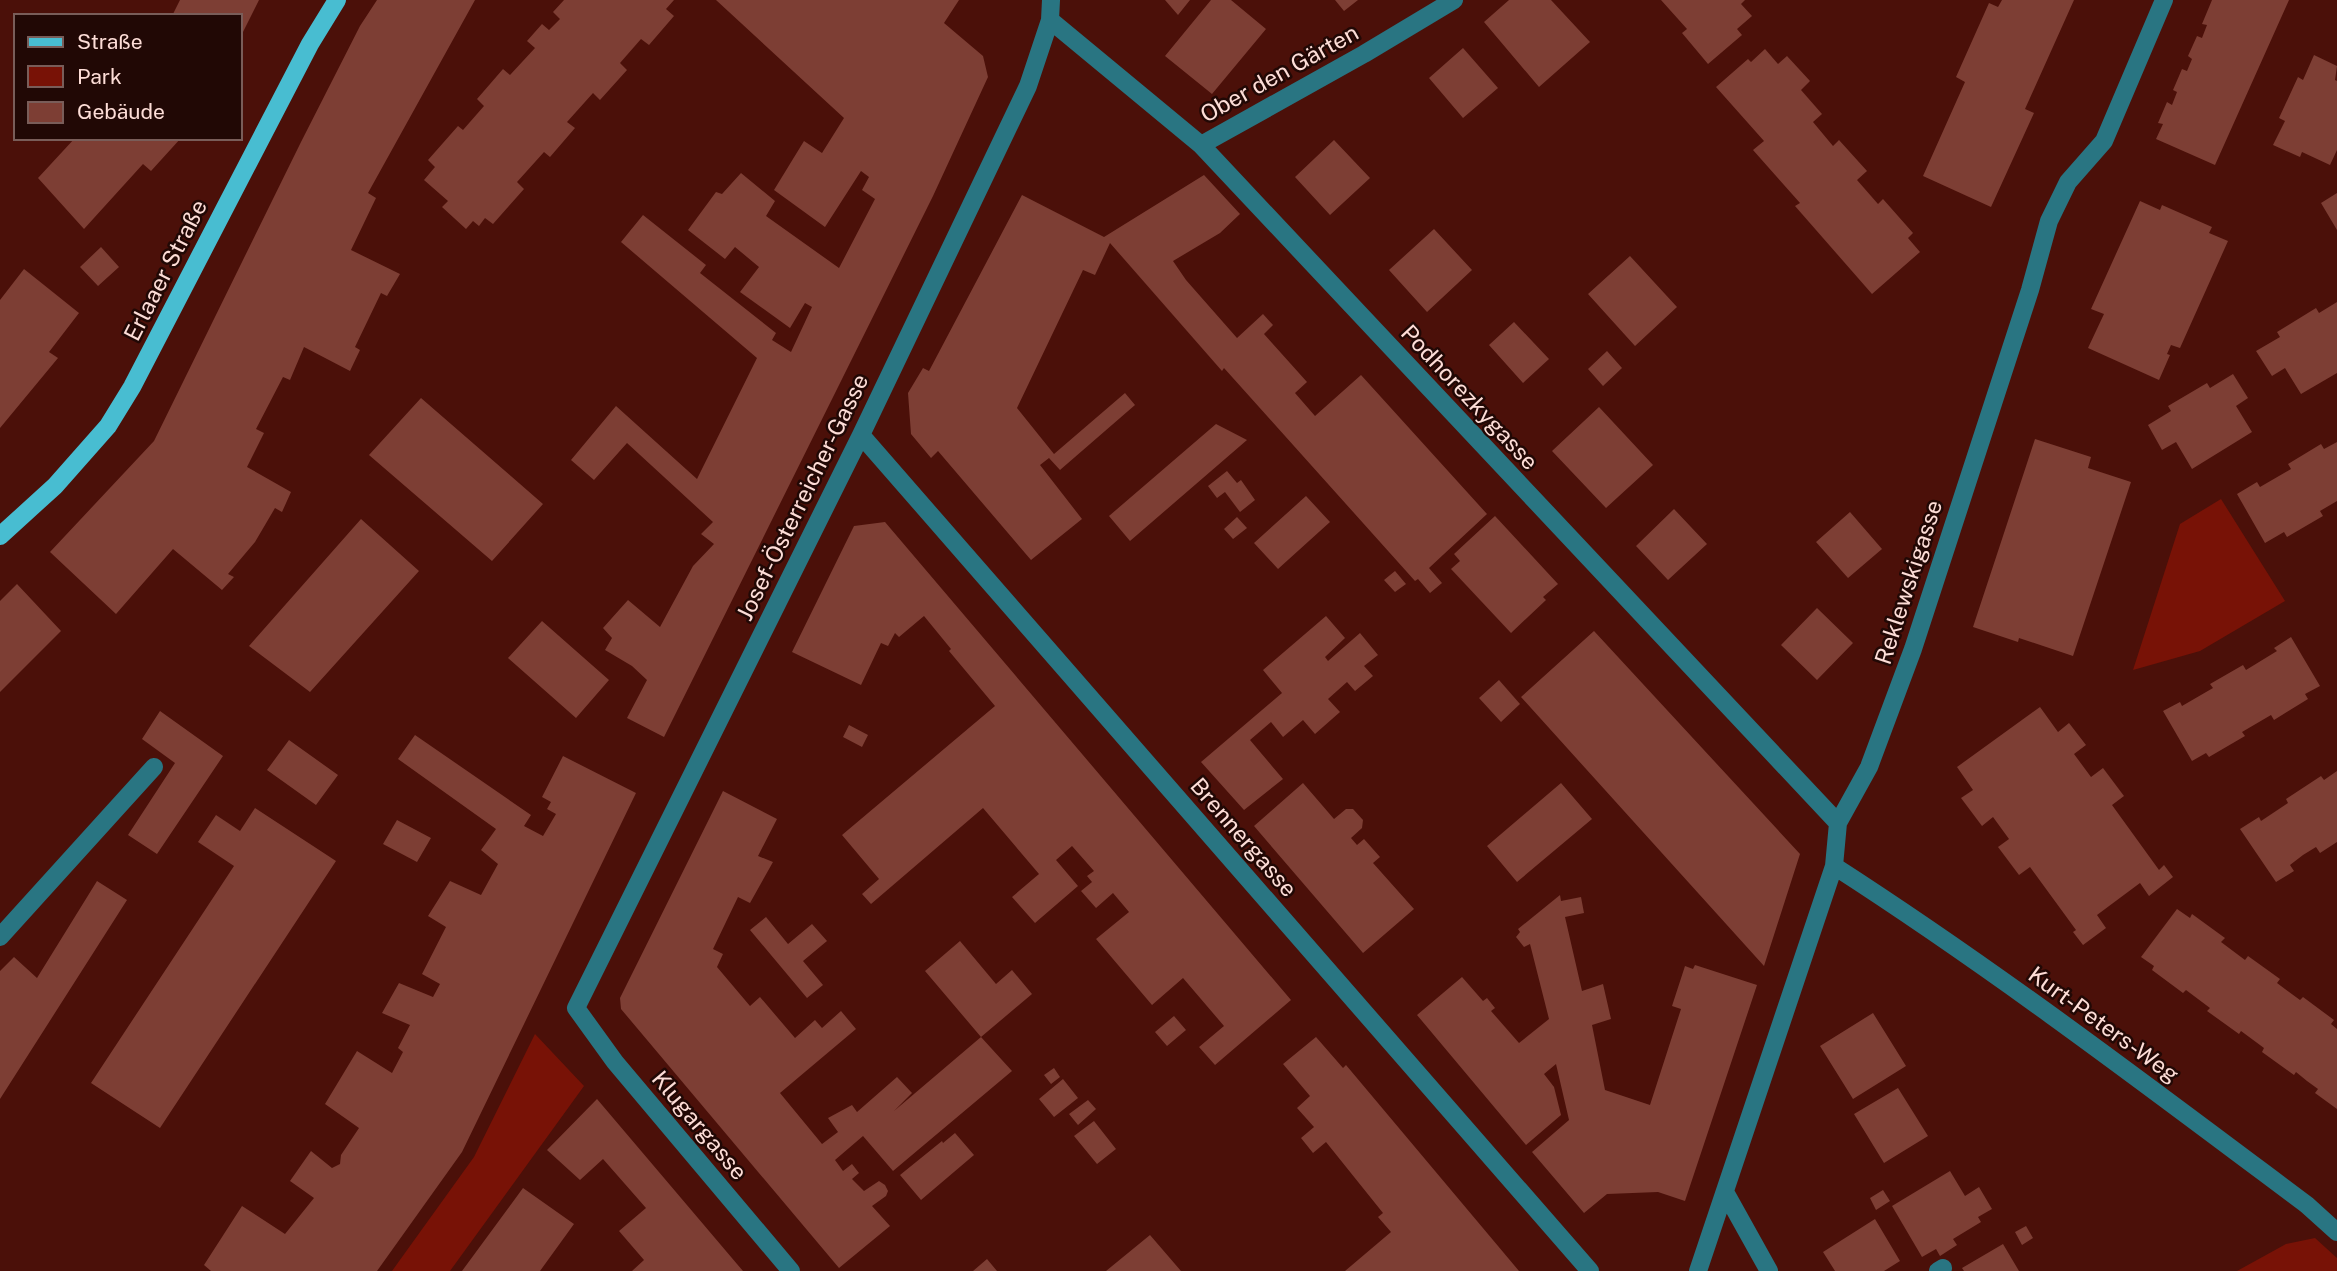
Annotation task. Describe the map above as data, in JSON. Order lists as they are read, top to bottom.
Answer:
{
  "streets": {
    "main road": ["Erlaaer Straße"],
    "street": [
      "Ober den Gärten",
      "Podhorezkygasse",
      "Josef-Österreicher-Gasse",
      "Reklewskigasse",
      "Brennergasse",
      "Kurt-Peters-Weg",
      "Klugargasse"
    ]
  },
  "crossings": [
    ["Ober den Gärten", "Podhorezkygasse"],
    ["Podhorezkygasse", "Josef-Österreicher-Gasse"],
    ["Podhorezkygasse", "Reklewskigasse"],
    ["Josef-Österreicher-Gasse", "Brennergasse"],
    ["Josef-Österreicher-Gasse", "Klugargasse"],
    ["Reklewskigasse", "Kurt-Peters-Weg"]
  ],
  "legend": ["Straße", "Park", "Gebäude"]
}
